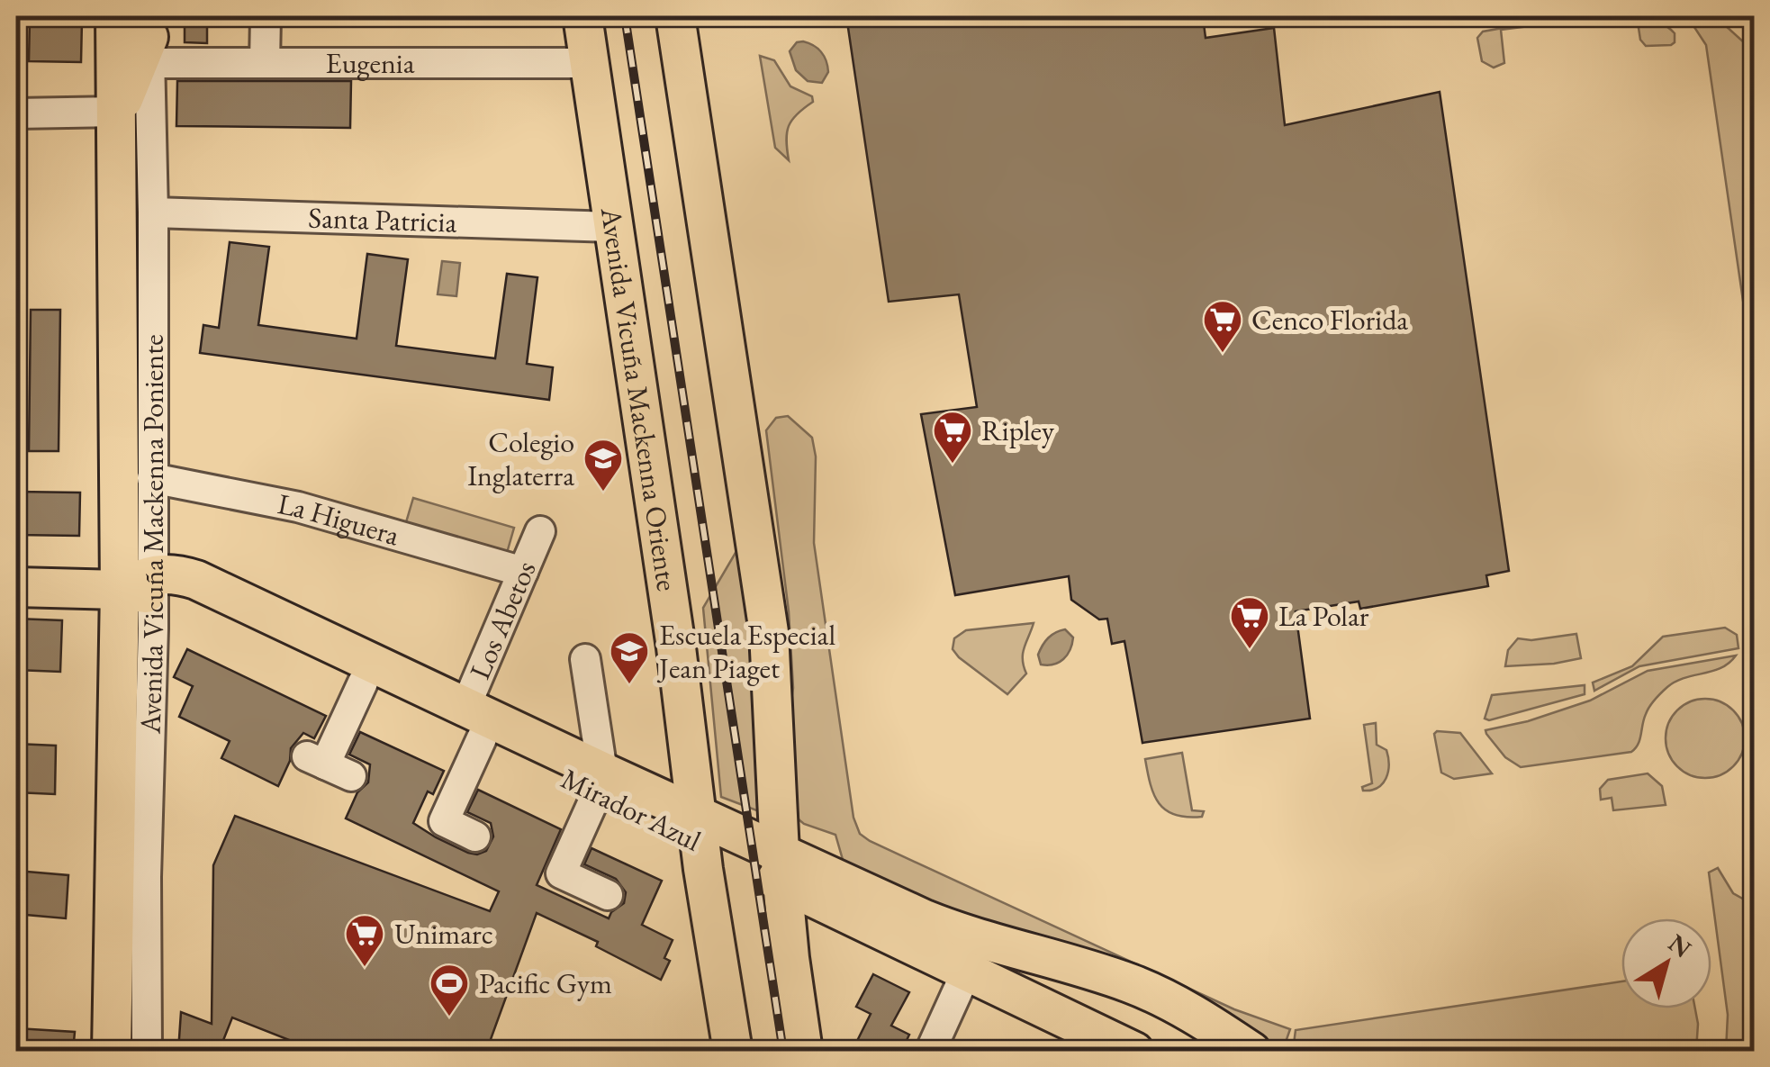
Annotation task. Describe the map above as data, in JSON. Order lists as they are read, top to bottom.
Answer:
{
  "streets": {
    "main road": ["Avenida Vicuña Mackenna Oriente", "Avenida Vicuña Mackenna Poniente", "Mirador Azul"],
    "street": [
      "Eugenia",
      "Santa Patricia",
      "La Higuera",
      "Los Abetos"
    ]
  },
  "crossings": [
    ["Eugenia", "Avenida Vicuña Mackenna Oriente"],
    ["Eugenia", "Avenida Vicuña Mackenna Poniente"],
    ["Santa Patricia", "Avenida Vicuña Mackenna Oriente"],
    ["Santa Patricia", "Avenida Vicuña Mackenna Poniente"],
    ["Avenida Vicuña Mackenna Oriente", "Mirador Azul"],
    ["La Higuera", "Avenida Vicuña Mackenna Poniente"],
    ["La Higuera", "Los Abetos"],
    ["Avenida Vicuña Mackenna Poniente", "Mirador Azul"],
    ["Los Abetos", "Mirador Azul"]
  ],
  "places": {
    "supermarket": [
      "Cenco Florida",
      "Ripley",
      "La Polar",
      "Unimarc"
    ],
    "school or university": ["Colegio Inglaterra", "Escuela Especial Jean Piaget"],
    "sports": ["Pacific Gym"]
  },
  "north": "top right"
}
